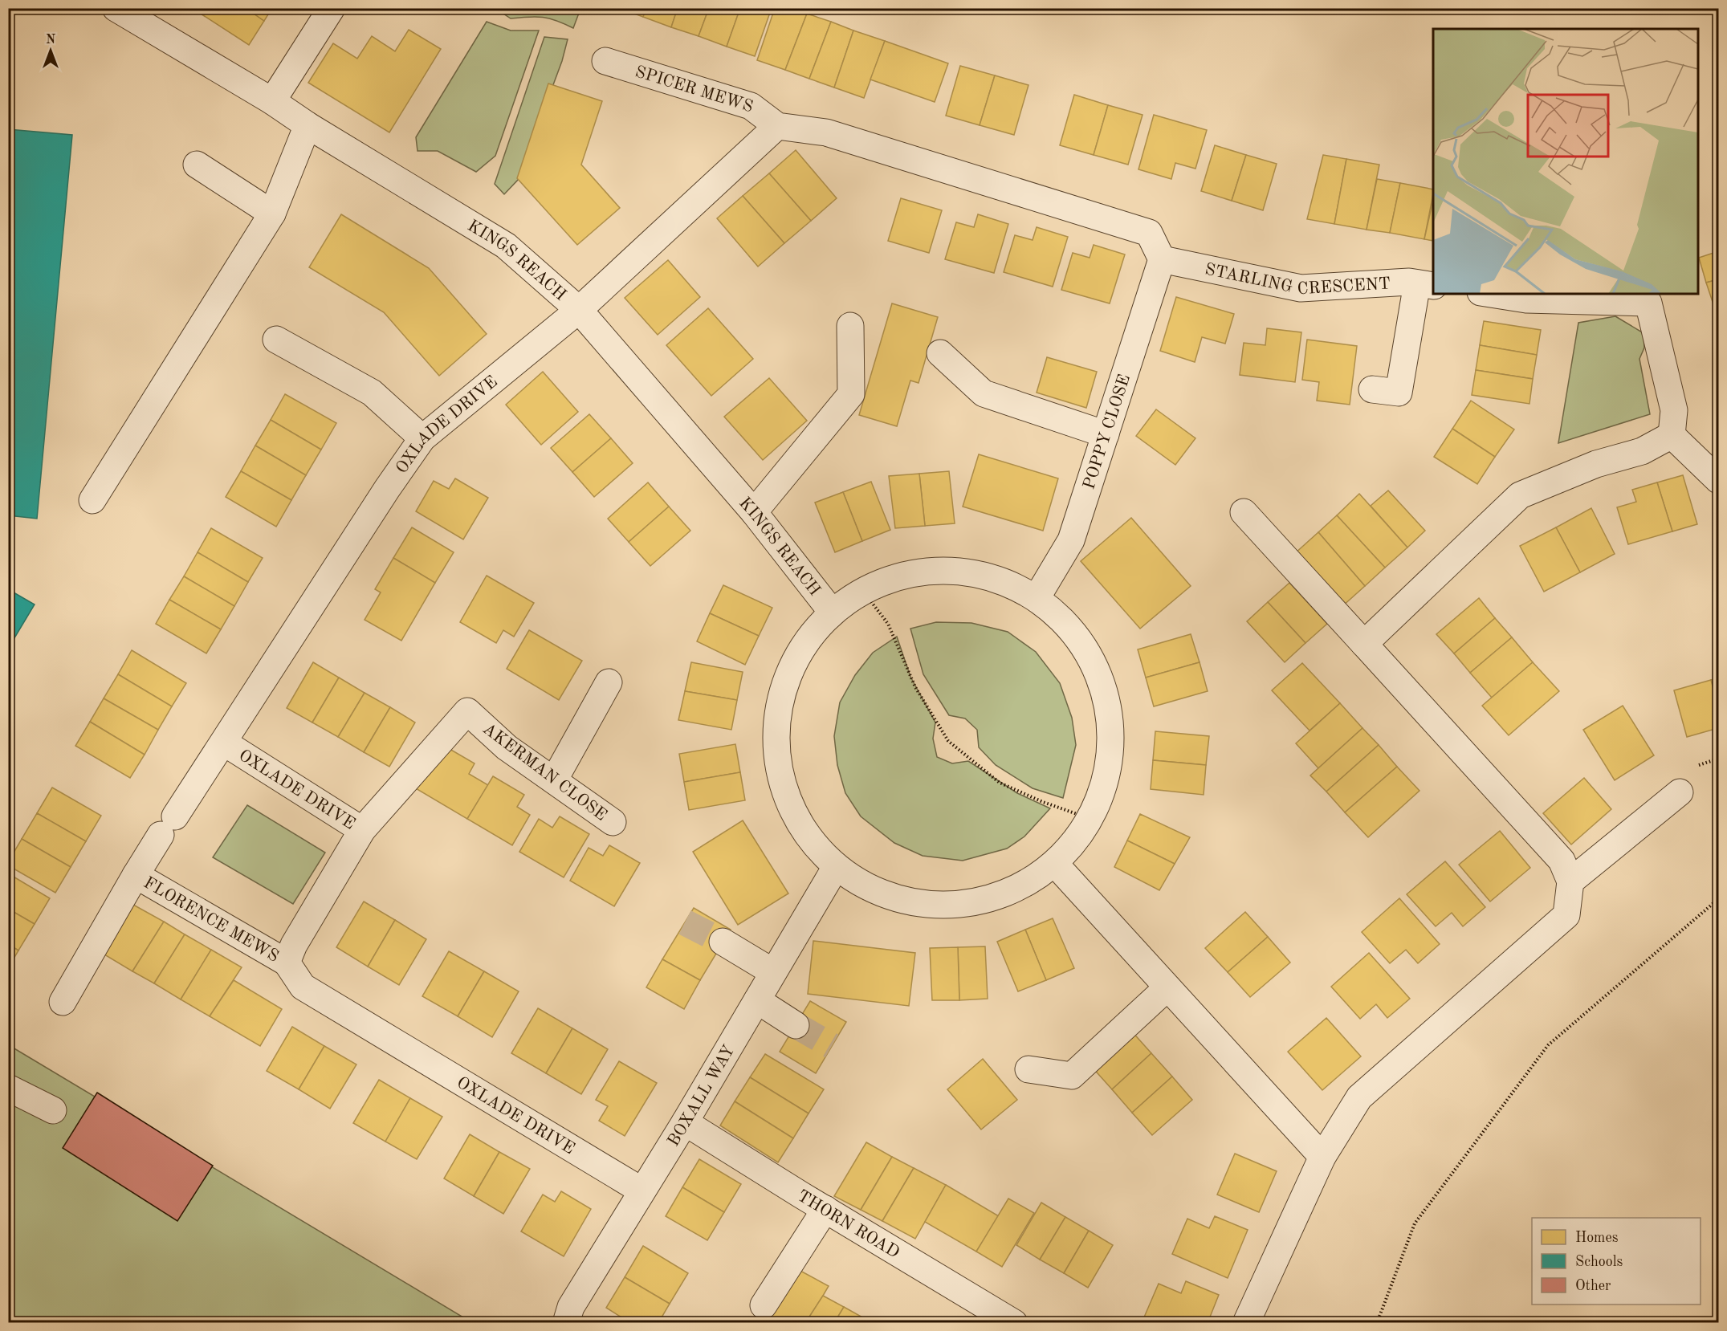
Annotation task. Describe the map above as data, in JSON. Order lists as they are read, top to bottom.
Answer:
{
  "streets": {
    "street": [
      "SPICER MEWS",
      "KINGS REACH",
      "STARLING CRESCENT",
      "OXLADE DRIVE",
      "POPPY CLOSE",
      "AKERMAN CLOSE",
      "FLORENCE MEWS",
      "BOXALL WAY",
      "THORN ROAD"
    ]
  },
  "crossings": [
    ["SPICER MEWS", "OXLADE DRIVE"],
    ["KINGS REACH", "OXLADE DRIVE"],
    ["STARLING CRESCENT", "POPPY CLOSE"],
    ["OXLADE DRIVE", "AKERMAN CLOSE"],
    ["OXLADE DRIVE", "FLORENCE MEWS"],
    ["OXLADE DRIVE", "BOXALL WAY"],
    ["BOXALL WAY", "THORN ROAD"]
  ],
  "legend": ["Homes", "Schools", "Other"],
  "north": "top"
}
